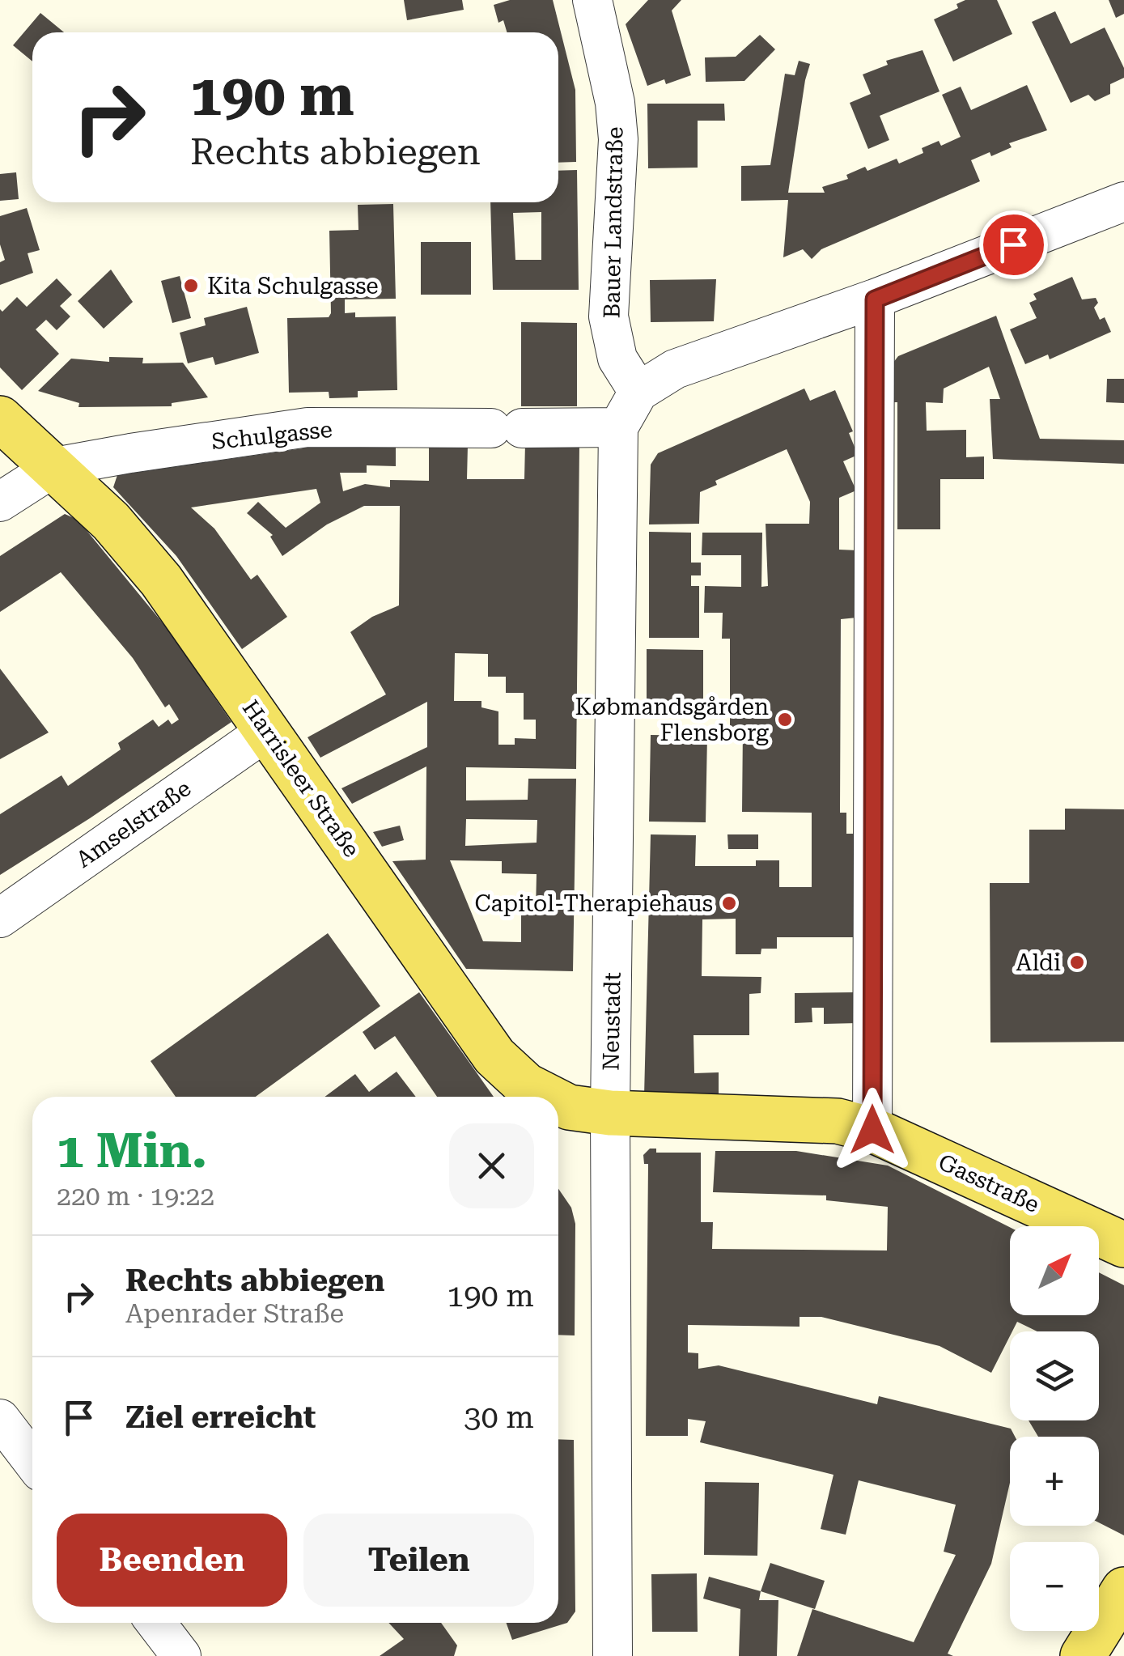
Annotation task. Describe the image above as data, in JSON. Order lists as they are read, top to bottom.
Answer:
{
  "streets": {
    "main road": ["Harrisleer Straße", "Gasstraße"],
    "street": [
      "Bauer Landstraße",
      "Schulgasse",
      "Amselstraße",
      "Neustadt"
    ]
  },
  "crossings": [
    ["Bauer Landstraße", "Neustadt"],
    ["Schulgasse", "Harrisleer Straße"],
    ["Schulgasse", "Neustadt"],
    ["Harrisleer Straße", "Amselstraße"],
    ["Harrisleer Straße", "Neustadt"],
    ["Harrisleer Straße", "Gasstraße"],
    ["Neustadt", "Gasstraße"]
  ],
  "places": [
    "Kita Schulgasse",
    "Købmandsgården Flensborg",
    "Capitol-Therapiehaus",
    "Aldi"
  ],
  "north": "top right",
  "page": {
    "turn": ["190 m", "Rechts abbiegen"],
    "heading": ["1 Min.", "220 m · 19:22"],
    "map_buttons": ["+", "−"],
    "list": [
      {
        "name": "Rechts abbiegen",
        "note": "Apenrader Straße",
        "value": "190 m"
      },
      {
        "name": "Ziel erreicht",
        "value": "30 m"
      }
    ],
    "buttons": ["Beenden", "Teilen"]
  }
}
